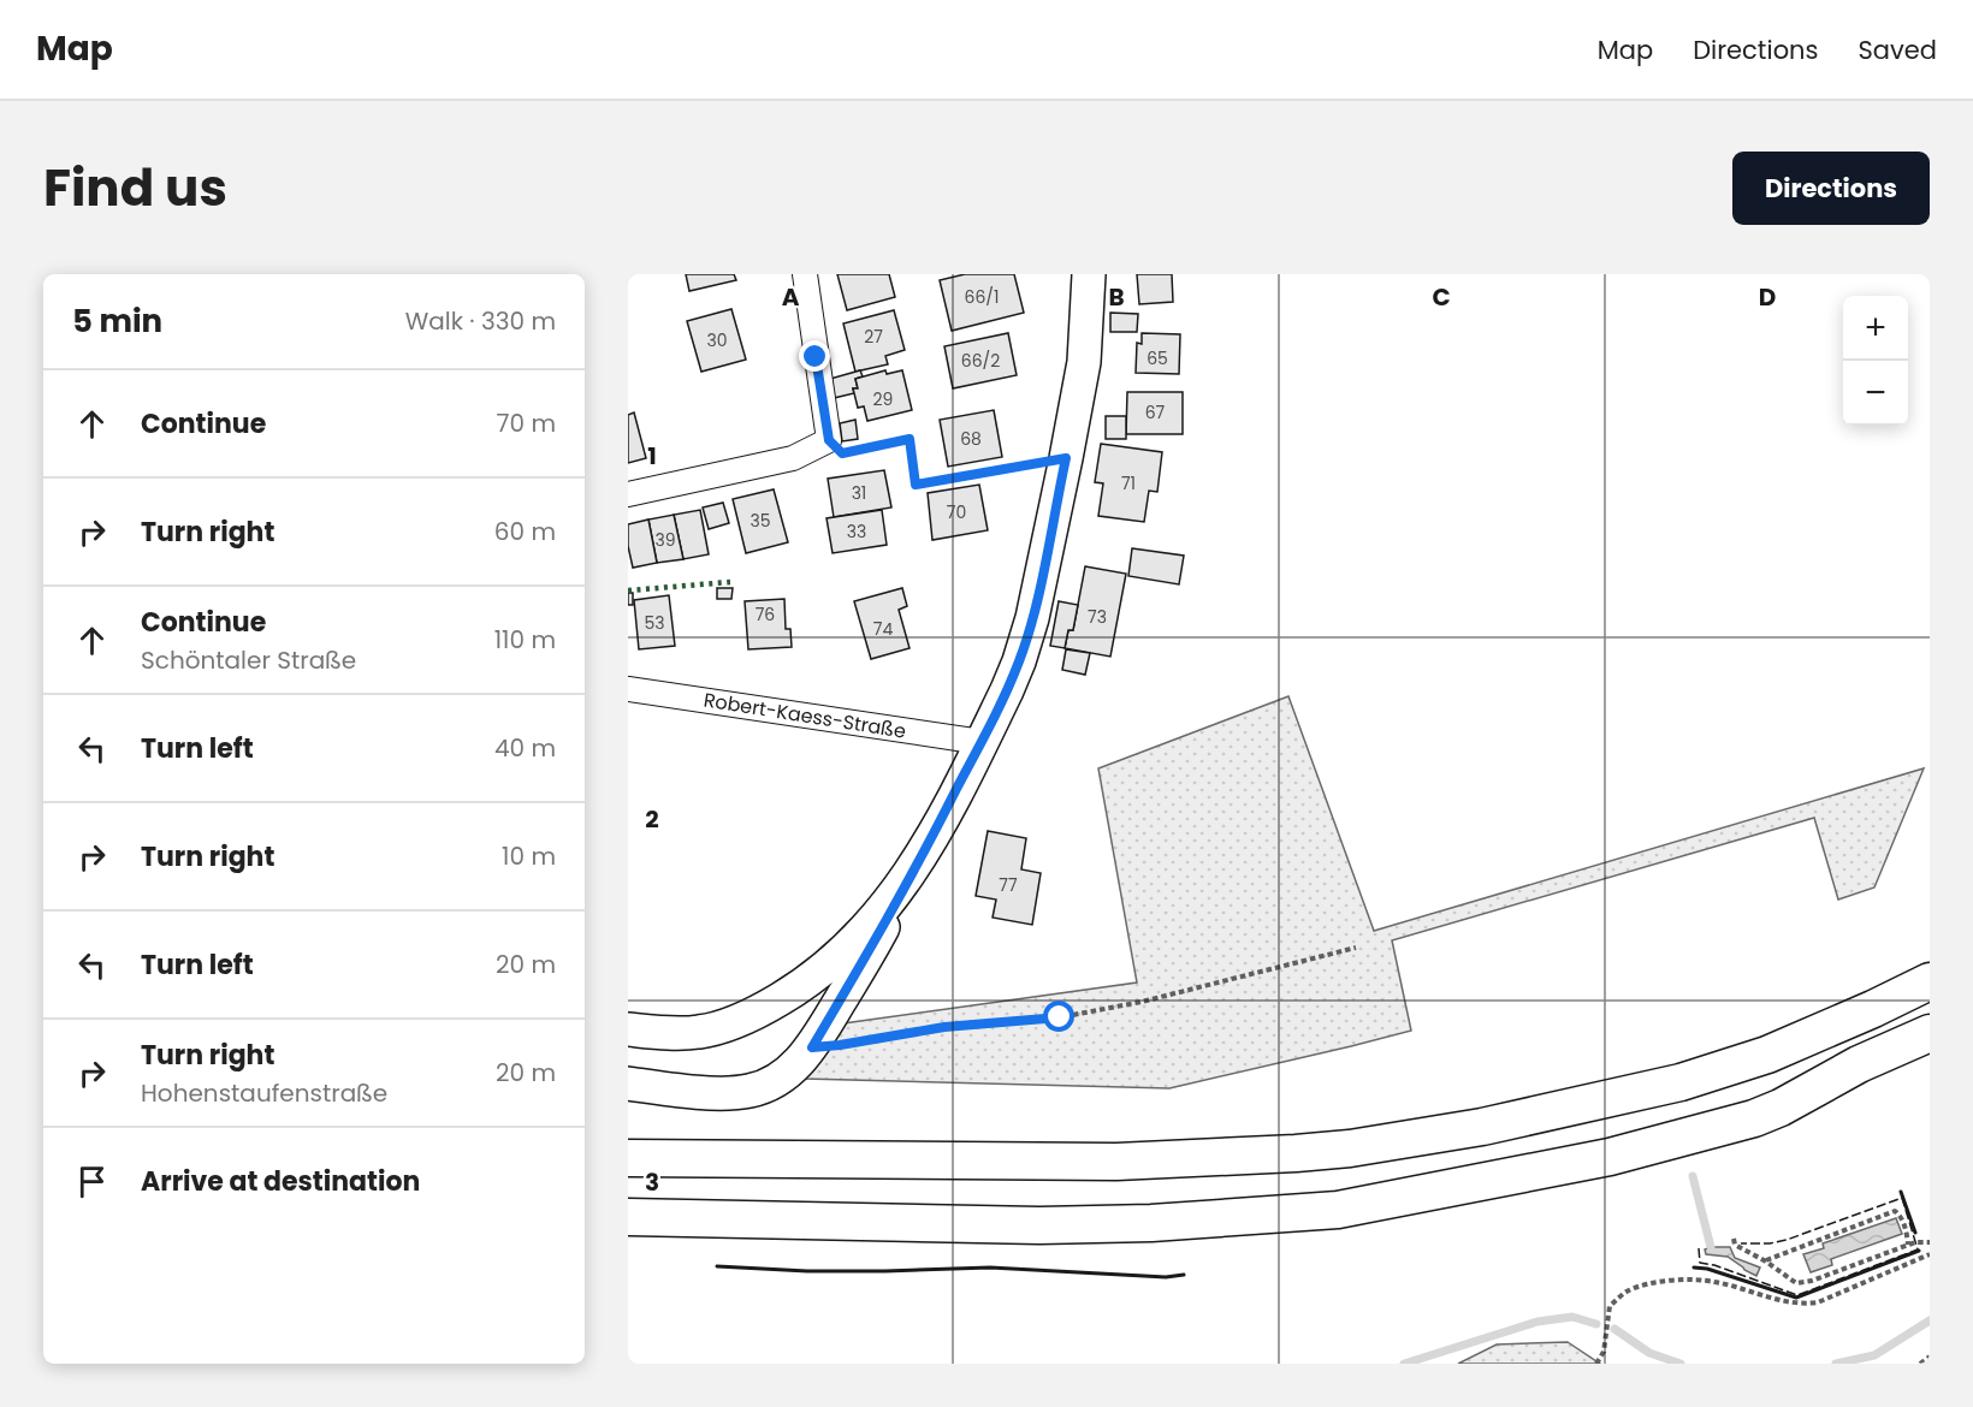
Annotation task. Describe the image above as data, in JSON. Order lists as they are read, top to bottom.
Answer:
{
  "streets": {
    "street": ["Robert-Kaess-Straße"]
  },
  "house_numbers": [
    "66/1",
    "27",
    "30",
    "65",
    "66/2",
    "29",
    "67",
    "68",
    "71",
    "31",
    "70",
    "35",
    "33",
    "39",
    "76",
    "73",
    "53",
    "74",
    "77"
  ],
  "page": {
    "header": "Map",
    "nav": ["Map", "Directions", "Saved"],
    "title": "Find us",
    "buttons": "Directions",
    "heading": ["5 min", "Walk · 330 m"],
    "map_buttons": ["+", "−"],
    "list": [
      ["Continue", "70 m"],
      ["Turn right", "60 m"],
      ["Continue", "Schöntaler Straße", "110 m"],
      ["Turn left", "40 m"],
      ["Turn right", "10 m"],
      ["Turn left", "20 m"],
      ["Turn right", "Hohenstaufenstraße", "20 m"],
      "Arrive at destination"
    ]
  },
  "grid": {
    "columns": [
      "A",
      "B",
      "C",
      "D"
    ],
    "rows": ["1", "2", "3"]
  }
}
